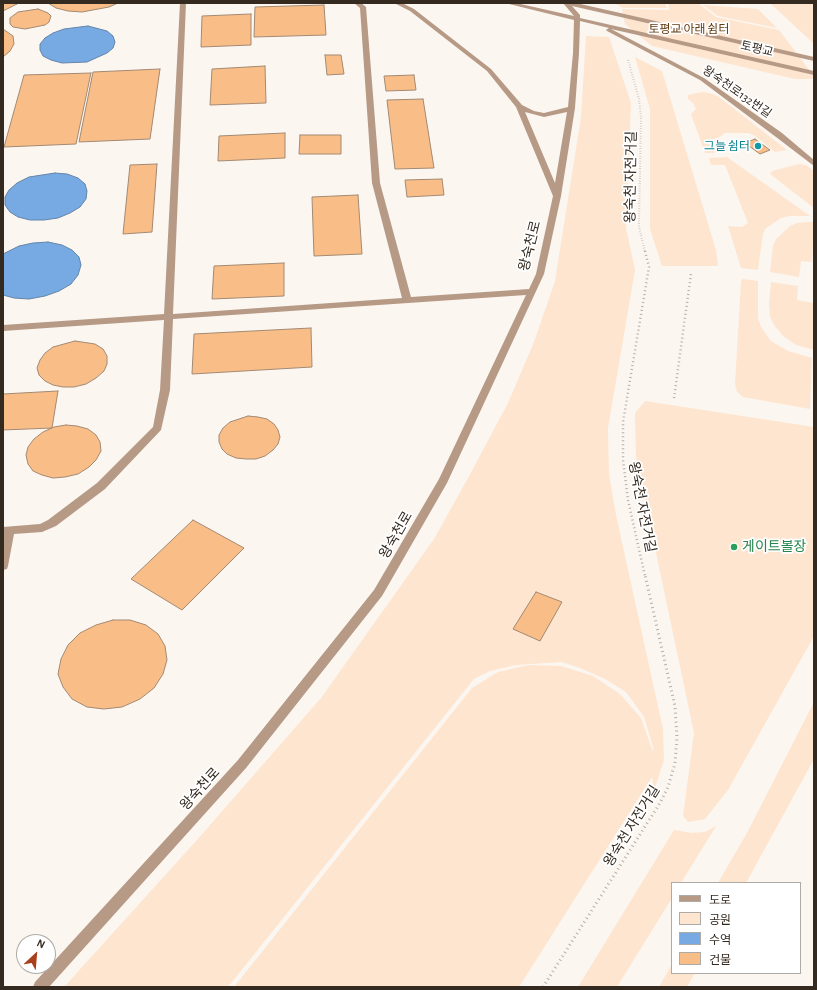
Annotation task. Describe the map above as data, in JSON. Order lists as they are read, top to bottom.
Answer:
{
  "streets": {
    "street": ["토평교", "왕숙천로132번길", "왕숙천로"],
    "path": ["왕숙천 자전거길"]
  },
  "crossings": [
    ["왕숙천로132번길", "왕숙천 자전거길"],
    ["왕숙천로132번길", "왕숙천로"]
  ],
  "parks": ["토평교 아래 쉼터"],
  "places": ["그늘 쉼터", "게이트볼장"],
  "legend": [
    "도로",
    "공원",
    "수역",
    "건물"
  ],
  "north": "top right"
}
